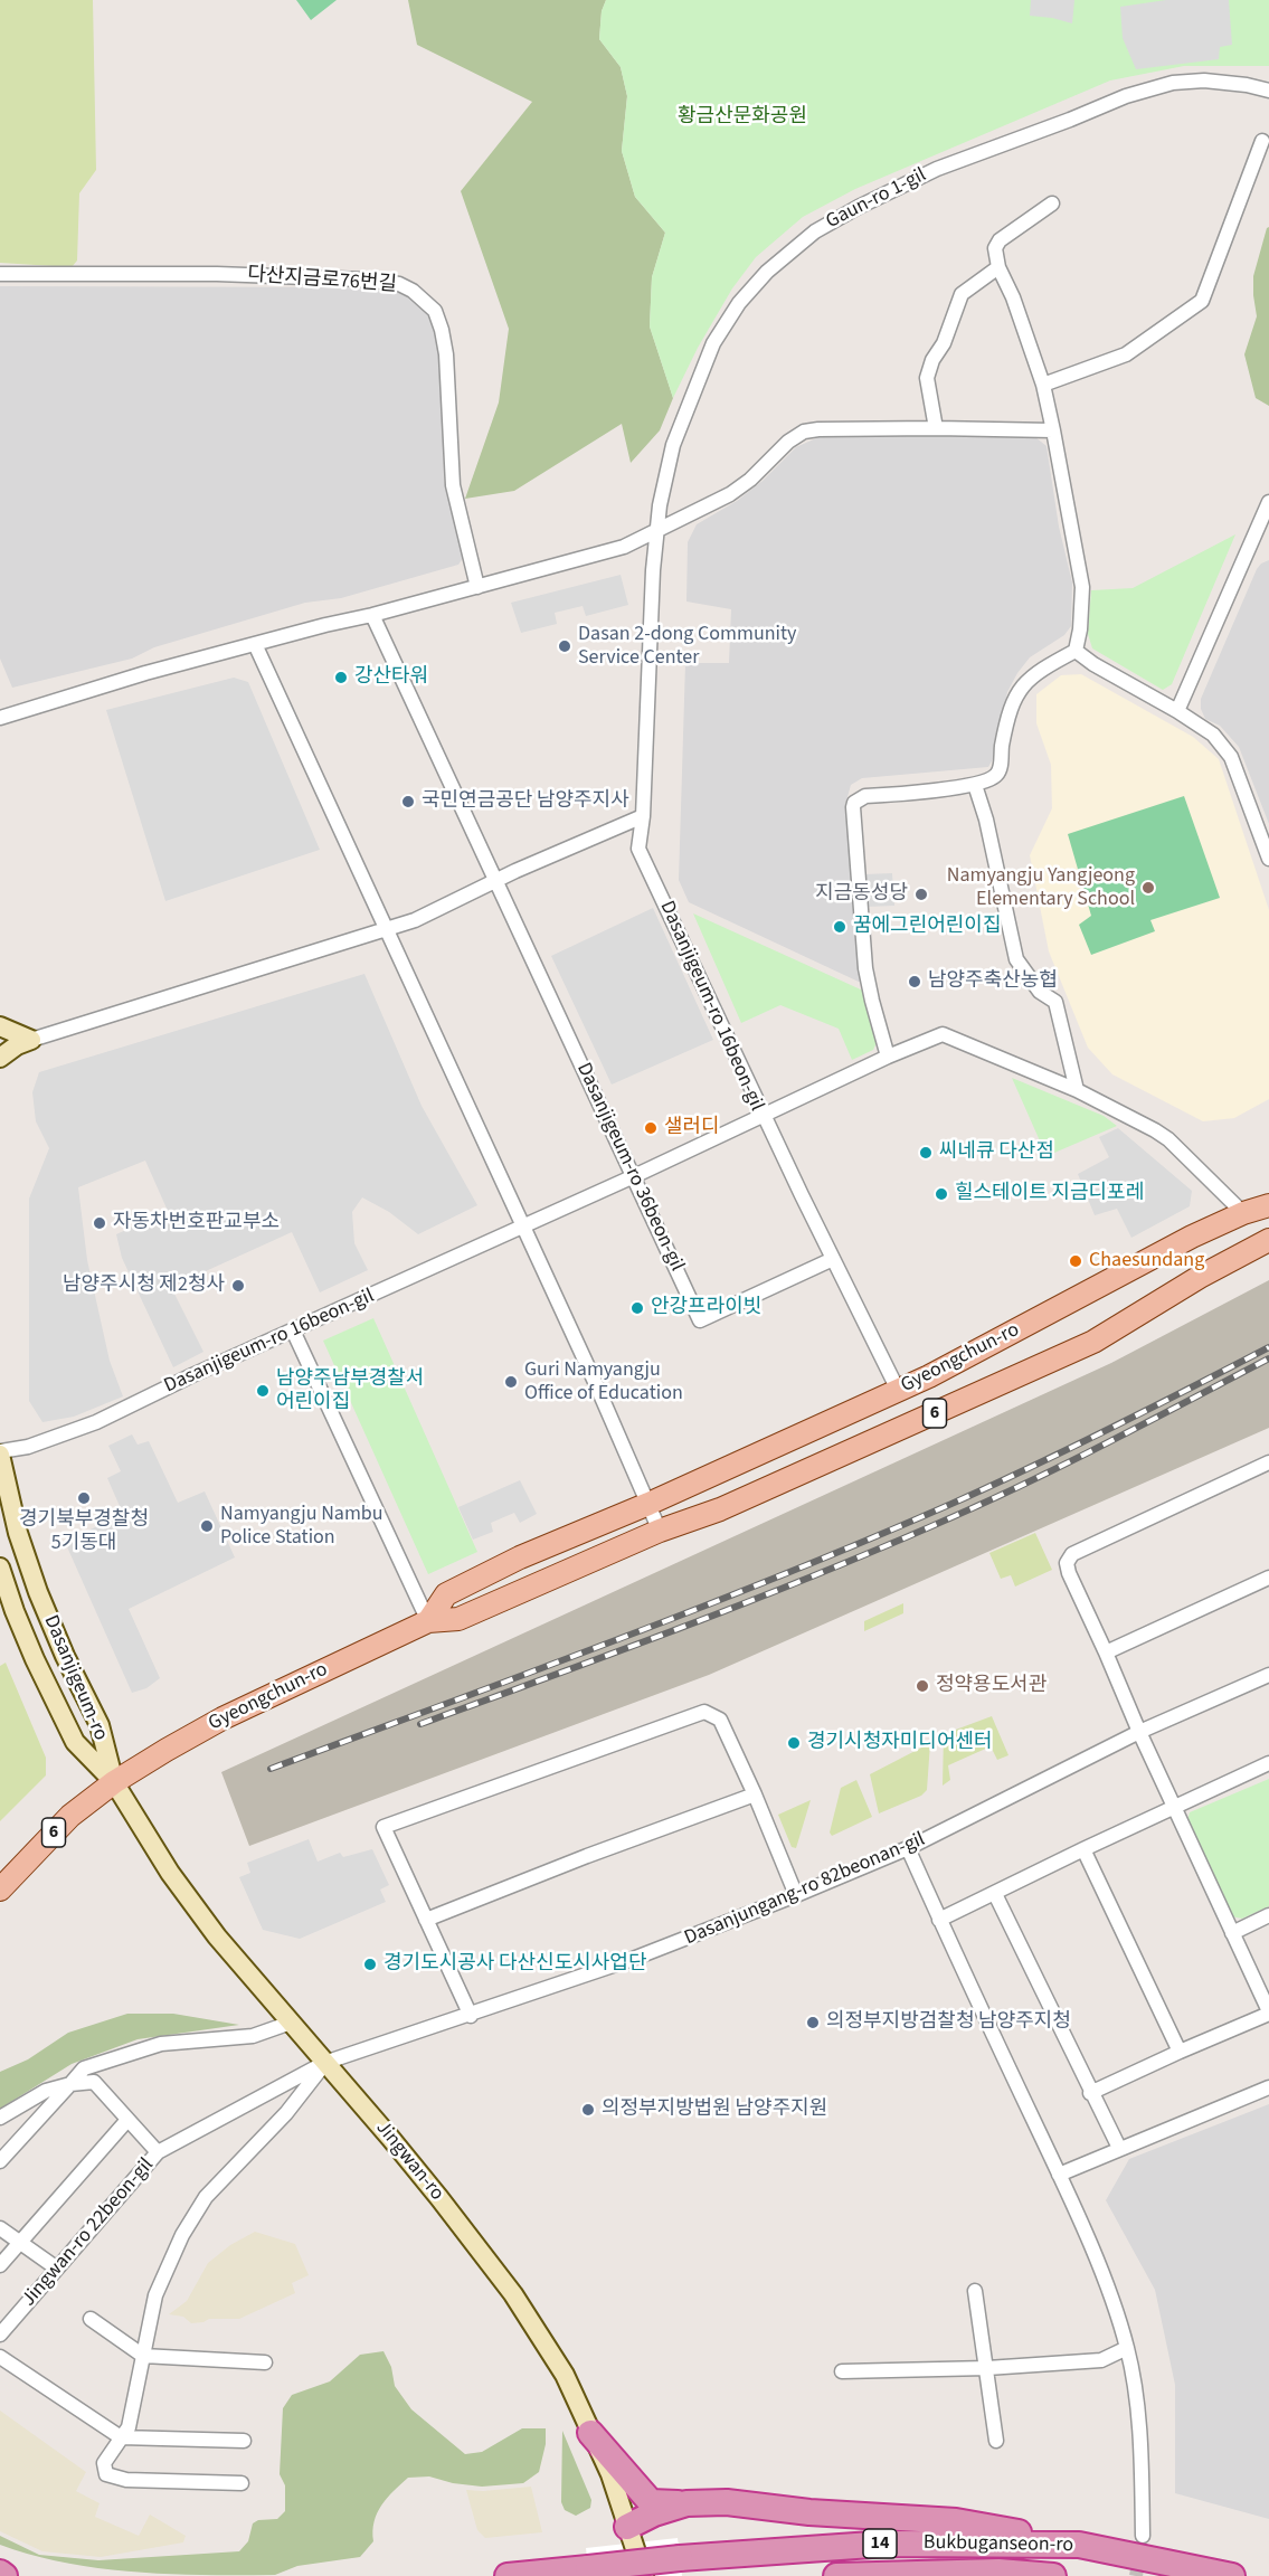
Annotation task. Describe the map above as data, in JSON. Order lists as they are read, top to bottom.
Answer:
{
  "streets": {
    "highway": ["14", "Bukbuganseon-ro"],
    "main road": [
      "Gyeongchun-ro",
      "6",
      "Dasanjigeum-ro",
      "Jingwan-ro"
    ],
    "street": [
      "Gaun-ro 1-gil",
      "다산지금로76번길",
      "Dasanjigeum-ro 16beon-gil",
      "Dasanjigeum-ro 36beon-gil",
      "Dasanjungang-ro 82beonan-gil",
      "Jingwan-ro 22beon-gil"
    ]
  },
  "crossings": [
    ["Gaun-ro 1-gil", "Dasanjigeum-ro 16beon-gil"],
    ["Dasanjigeum-ro 16beon-gil", "Dasanjigeum-ro 36beon-gil"],
    ["Dasanjigeum-ro 16beon-gil", "Dasanjigeum-ro"],
    ["Gyeongchun-ro", "6"],
    ["Gyeongchun-ro", "Dasanjigeum-ro"],
    ["Gyeongchun-ro", "Jingwan-ro"],
    ["6", "Dasanjigeum-ro"],
    ["6", "Jingwan-ro"],
    ["Dasanjigeum-ro", "Jingwan-ro"],
    ["Dasanjungang-ro 82beonan-gil", "Jingwan-ro"],
    ["Dasanjungang-ro 82beonan-gil", "Jingwan-ro 22beon-gil"],
    ["Jingwan-ro", "Jingwan-ro 22beon-gil"]
  ],
  "parks": ["황금산문화공원"],
  "places": [
    "Dasan 2-dong Community Service Center",
    "강산타워",
    "국민연금공단 남양주지사",
    "Namyangju Yangjeong Elementary School",
    "지금동성당",
    "꿈에그린어린이집",
    "남양주축산농협",
    "샐러디",
    "씨네큐 다산점",
    "힐스테이트 지금디포레",
    "자동차번호판교부소",
    "Chaesundang",
    "남양주시청 제2청사",
    "안강프라이빗",
    "Guri Namyangju Office of Education",
    "남양주남부경찰서 어린이집",
    "경기북부경찰청 5기동대",
    "Namyangju Nambu Police Station",
    "정약용도서관",
    "경기시청자미디어센터",
    "경기도시공사 다산신도시사업단",
    "의정부지방검찰청 남양주지청",
    "의정부지방법원 남양주지원"
  ]
}
